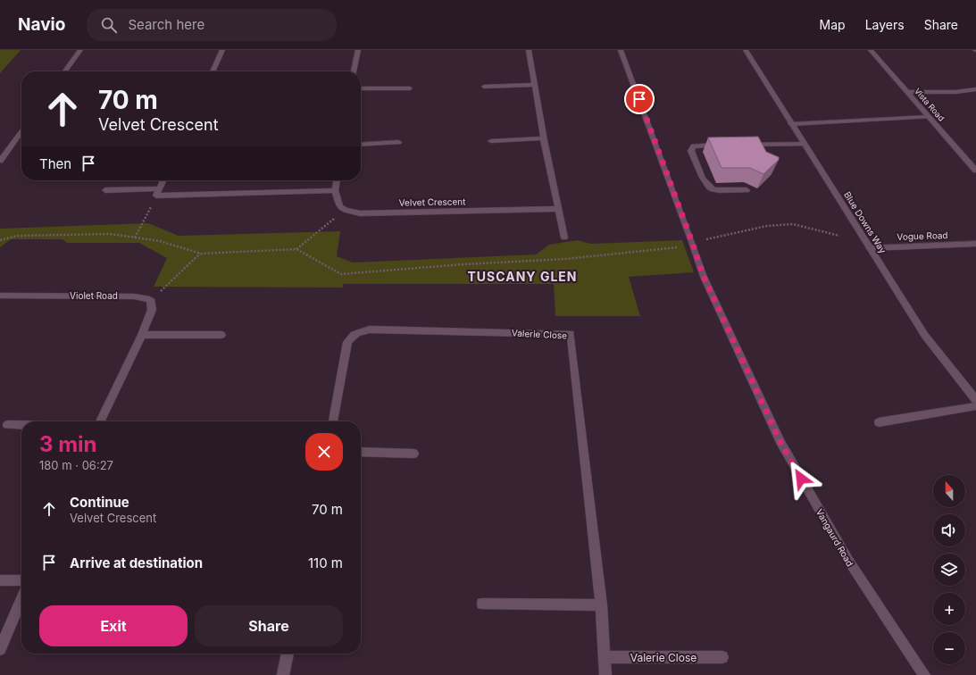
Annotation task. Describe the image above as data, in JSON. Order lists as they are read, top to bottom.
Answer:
{
  "streets": {
    "street": [
      "Vista Road",
      "Velvet Crescent",
      "Blue Downs Way",
      "Vogue Road",
      "Violet Road",
      "Valerie Close",
      "Vangaurd Road"
    ]
  },
  "crossings": [
    ["Blue Downs Way", "Vogue Road"]
  ],
  "districts": ["TUSCANY GLEN"],
  "north": "top",
  "page": {
    "header": "Navio",
    "search": "Search here",
    "nav": ["Map", "Layers", "Share"],
    "turn": ["70 m", "Velvet Crescent"],
    "then": "Then",
    "heading": ["3 min", "180 m · 06:27"],
    "map_buttons": ["+", "−"],
    "list": [
      {
        "name": "Continue",
        "note": "Velvet Crescent",
        "value": "70 m"
      },
      {
        "name": "Arrive at destination",
        "value": "110 m"
      }
    ],
    "buttons": ["Exit", "Share"]
  }
}
